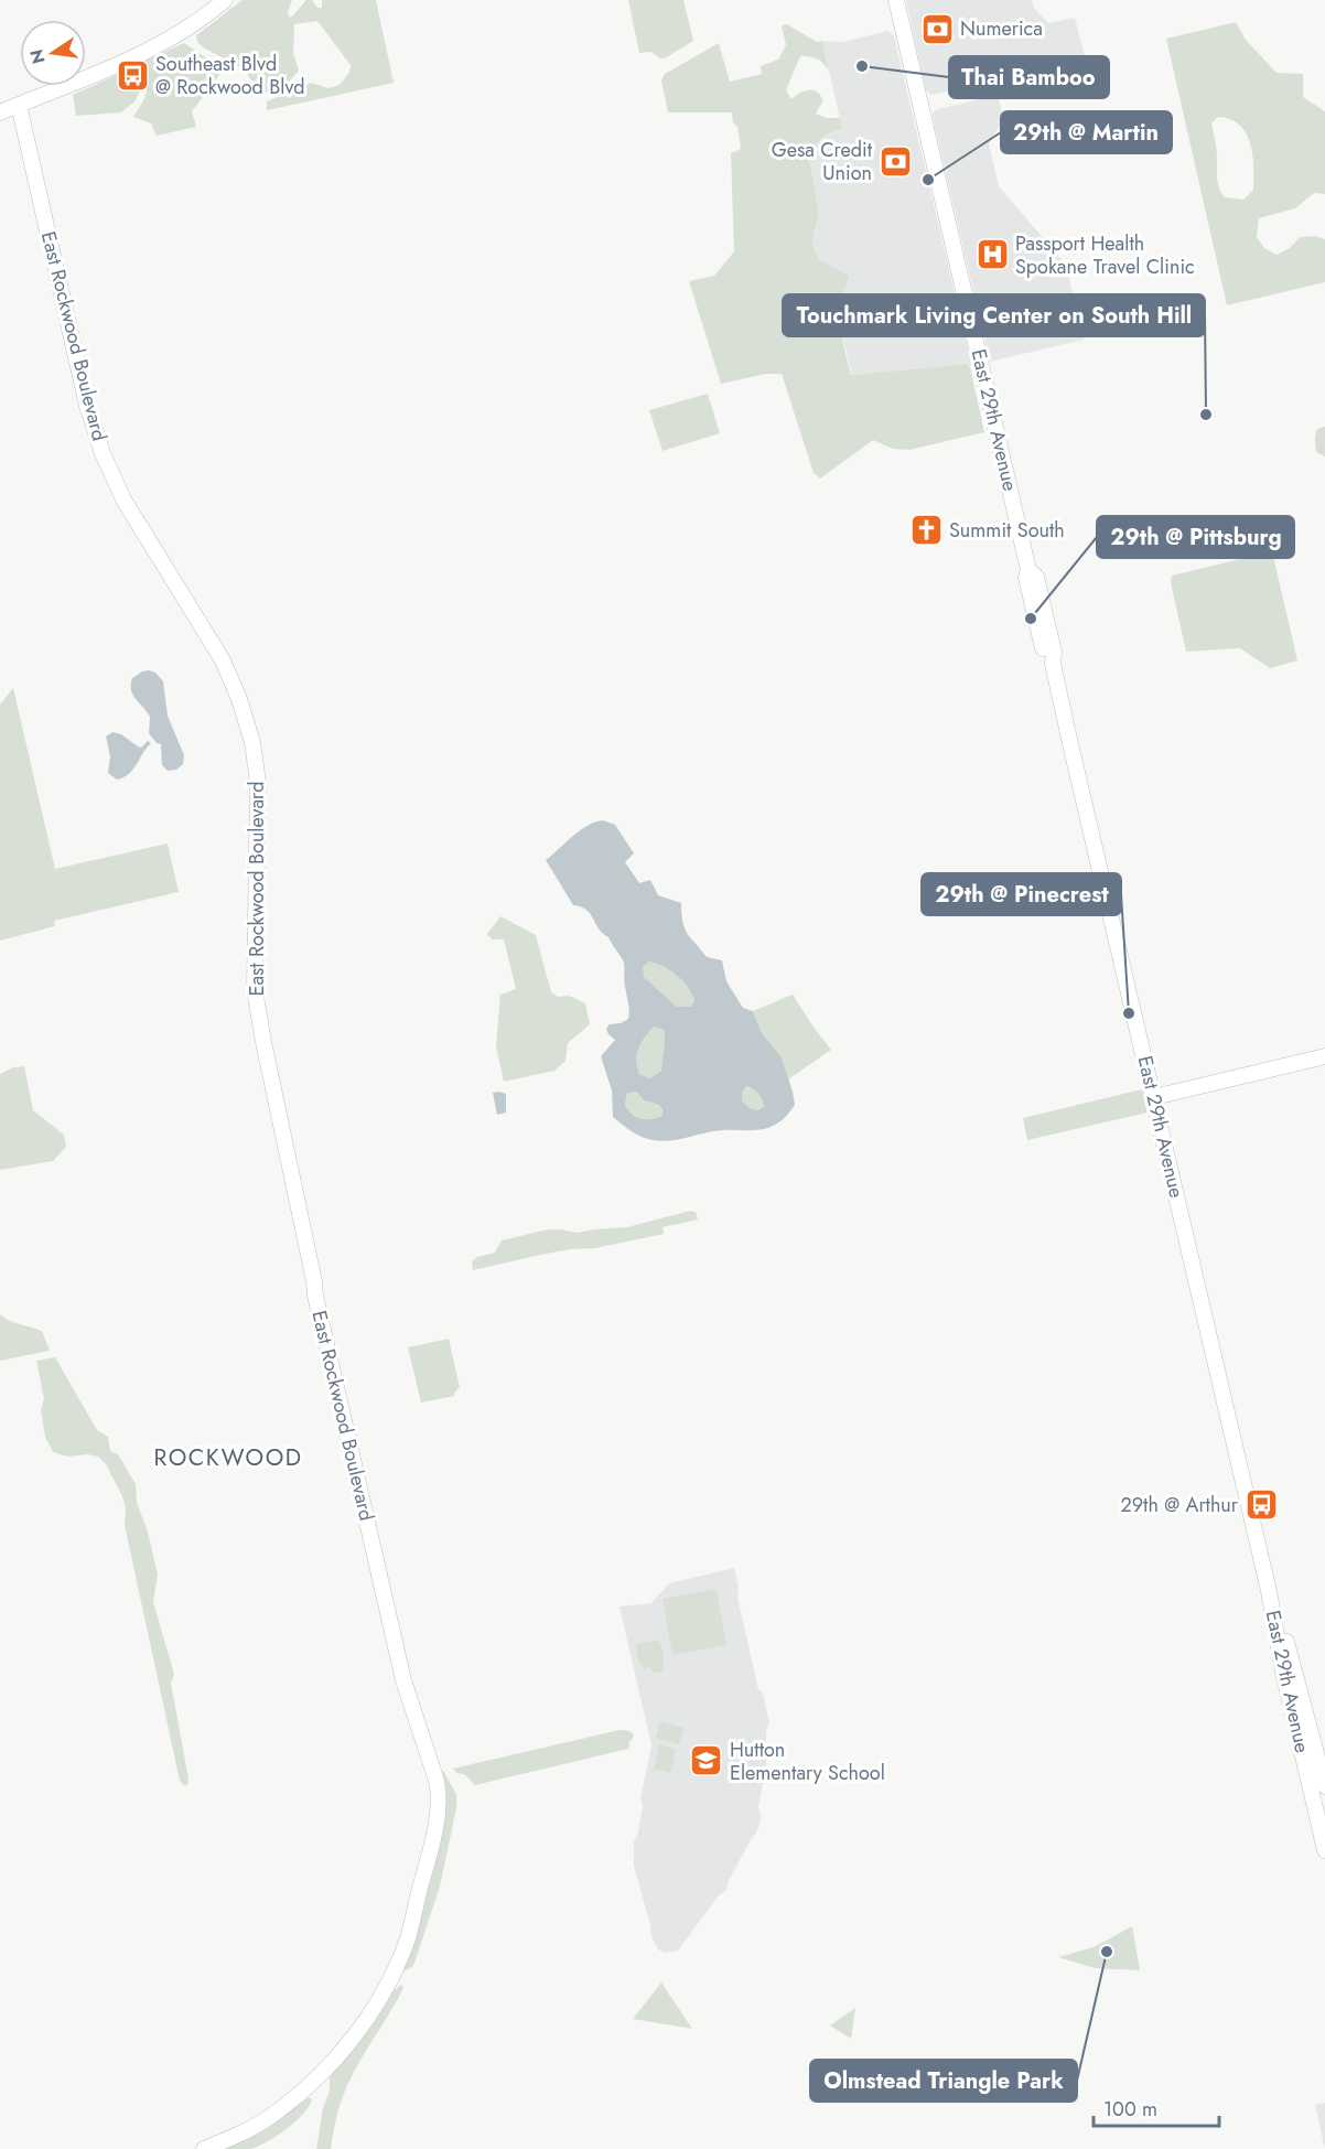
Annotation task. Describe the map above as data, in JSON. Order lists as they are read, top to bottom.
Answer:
{
  "streets": {
    "street": ["East Rockwood Boulevard", "East 29th Avenue"]
  },
  "districts": ["ROCKWOOD"],
  "places": {
    "bank": ["Numerica", "Gesa Credit Union"],
    "other": [
      "Thai Bamboo",
      "29th @ Martin",
      "Touchmark Living Center on South Hill",
      "29th @ Pittsburg",
      "29th @ Pinecrest",
      "Olmstead Triangle Park"
    ],
    "bus stop": ["Southeast Blvd @ Rockwood Blvd", "29th @ Arthur"],
    "hospital": ["Passport Health Spokane Travel Clinic"],
    "church": ["Summit South"],
    "school or university": ["Hutton Elementary School"]
  },
  "scale_bar": "100 m",
  "north": "left"
}
